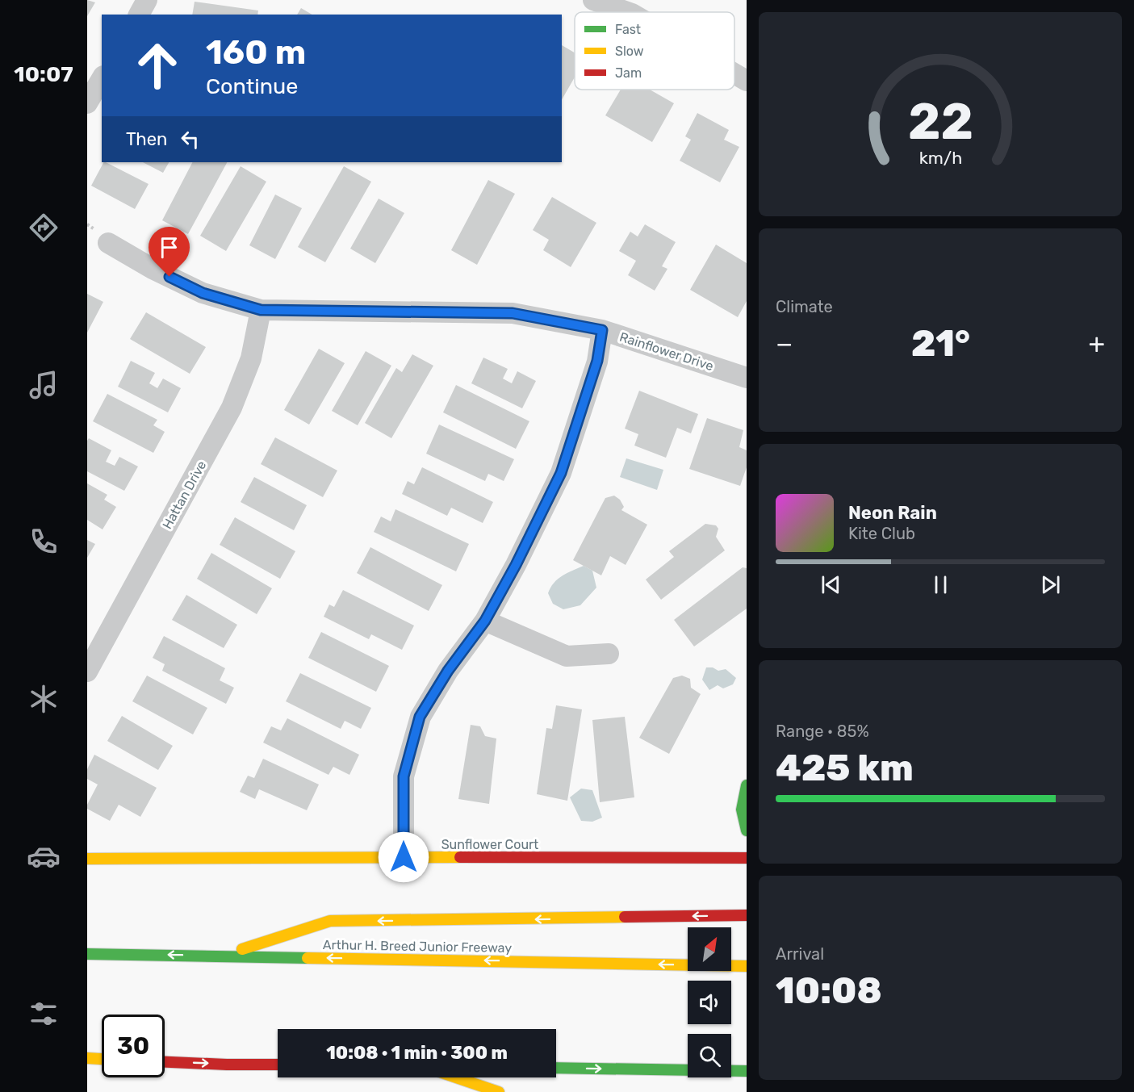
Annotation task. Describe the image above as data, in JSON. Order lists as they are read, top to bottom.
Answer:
{
  "streets": {
    "main road": ["Sunflower Court", "Arthur H. Breed Junior Freeway"],
    "street": ["Rainflower Drive", "Hattan Drive"]
  },
  "crossings": [
    ["Rainflower Drive", "Hattan Drive"]
  ],
  "legend": ["Fast", "Slow", "Jam"],
  "north": "top right",
  "page": {
    "tabs": "10:07",
    "turn": ["160 m", "Continue"],
    "then": "Then",
    "tile": [
      "Climate",
      ["Range · 85%", "425 km"],
      ["Arrival", "10:08"]
    ],
    "heat": ["−", "21°", "+"],
    "song": ["Neon Rain", "Kite Club"],
    "limit": "30",
    "trip": "10:08 · 1 min · 300 m",
    "gauge": ["22", "km/h"]
  }
}
